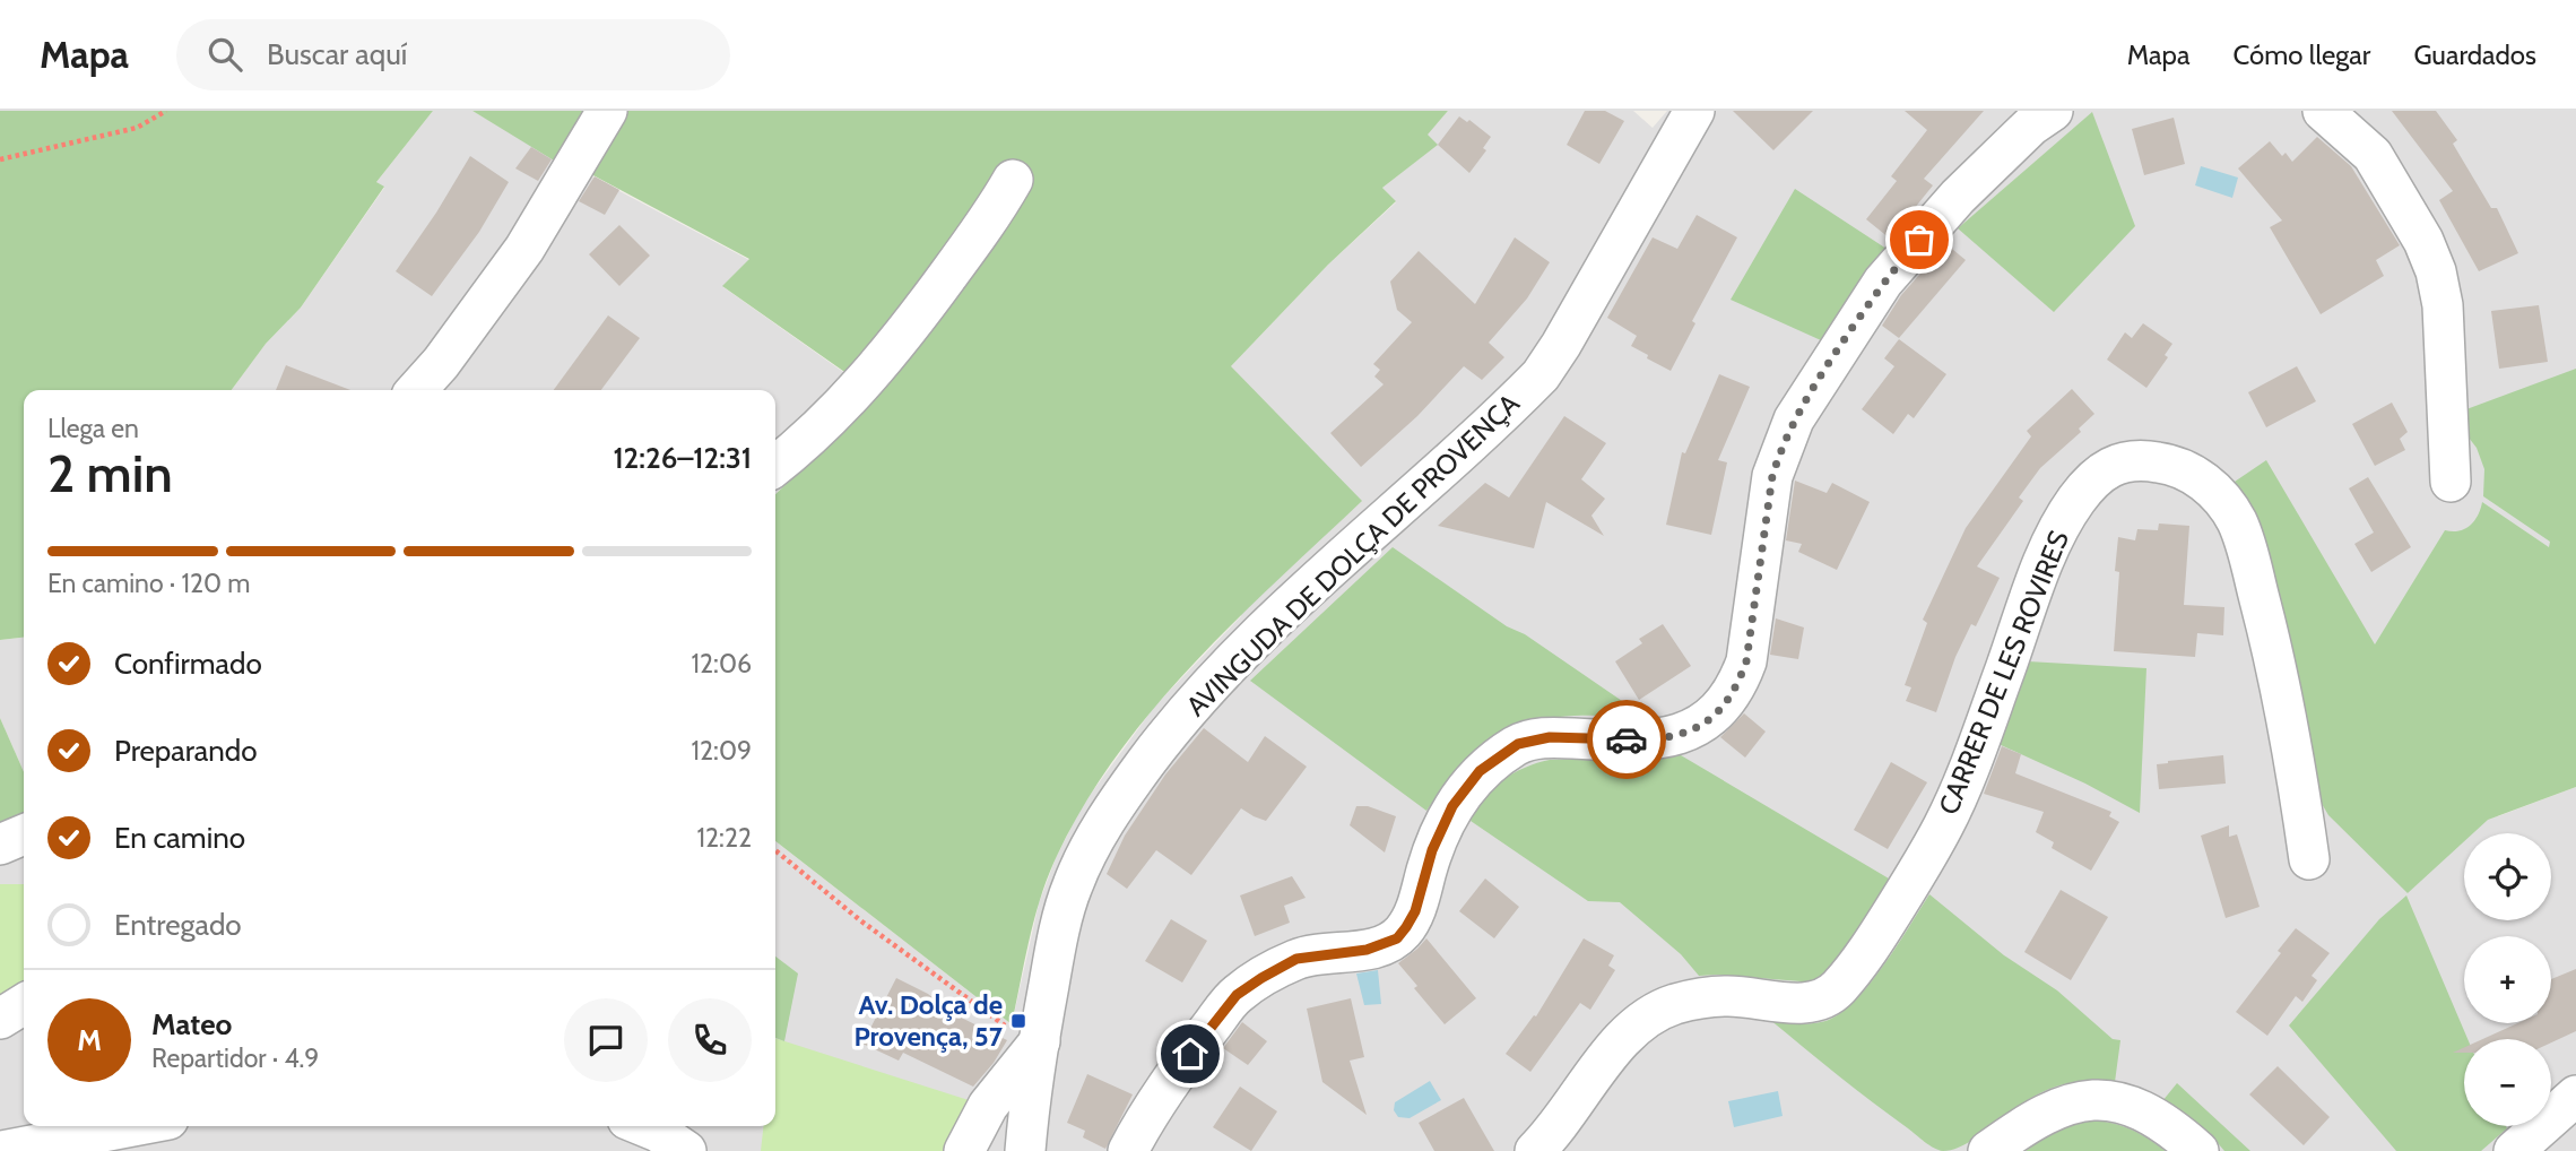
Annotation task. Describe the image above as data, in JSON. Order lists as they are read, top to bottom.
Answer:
{
  "streets": {
    "street": ["AVINGUDA DE DOLÇA DE PROVENÇA", "CARRER DE LES ROVIRES"]
  },
  "places": {
    "transit": ["Av. Dolça de Provença, 57"]
  },
  "page": {
    "header": "Mapa",
    "search": "Buscar aquí",
    "nav": ["Mapa", "Cómo llegar", "Guardados"],
    "heading": ["2 min", "Llega en", "12:26–12:31"],
    "panel": ["Mateo", "Repartidor · 4.9"],
    "bar": "En camino · 120 m",
    "list": [
      ["Confirmado", "12:06"],
      ["Preparando", "12:09"],
      ["En camino", "12:22"],
      "Entregado"
    ],
    "map_buttons": ["+", "−"],
    "round": "M"
  }
}
